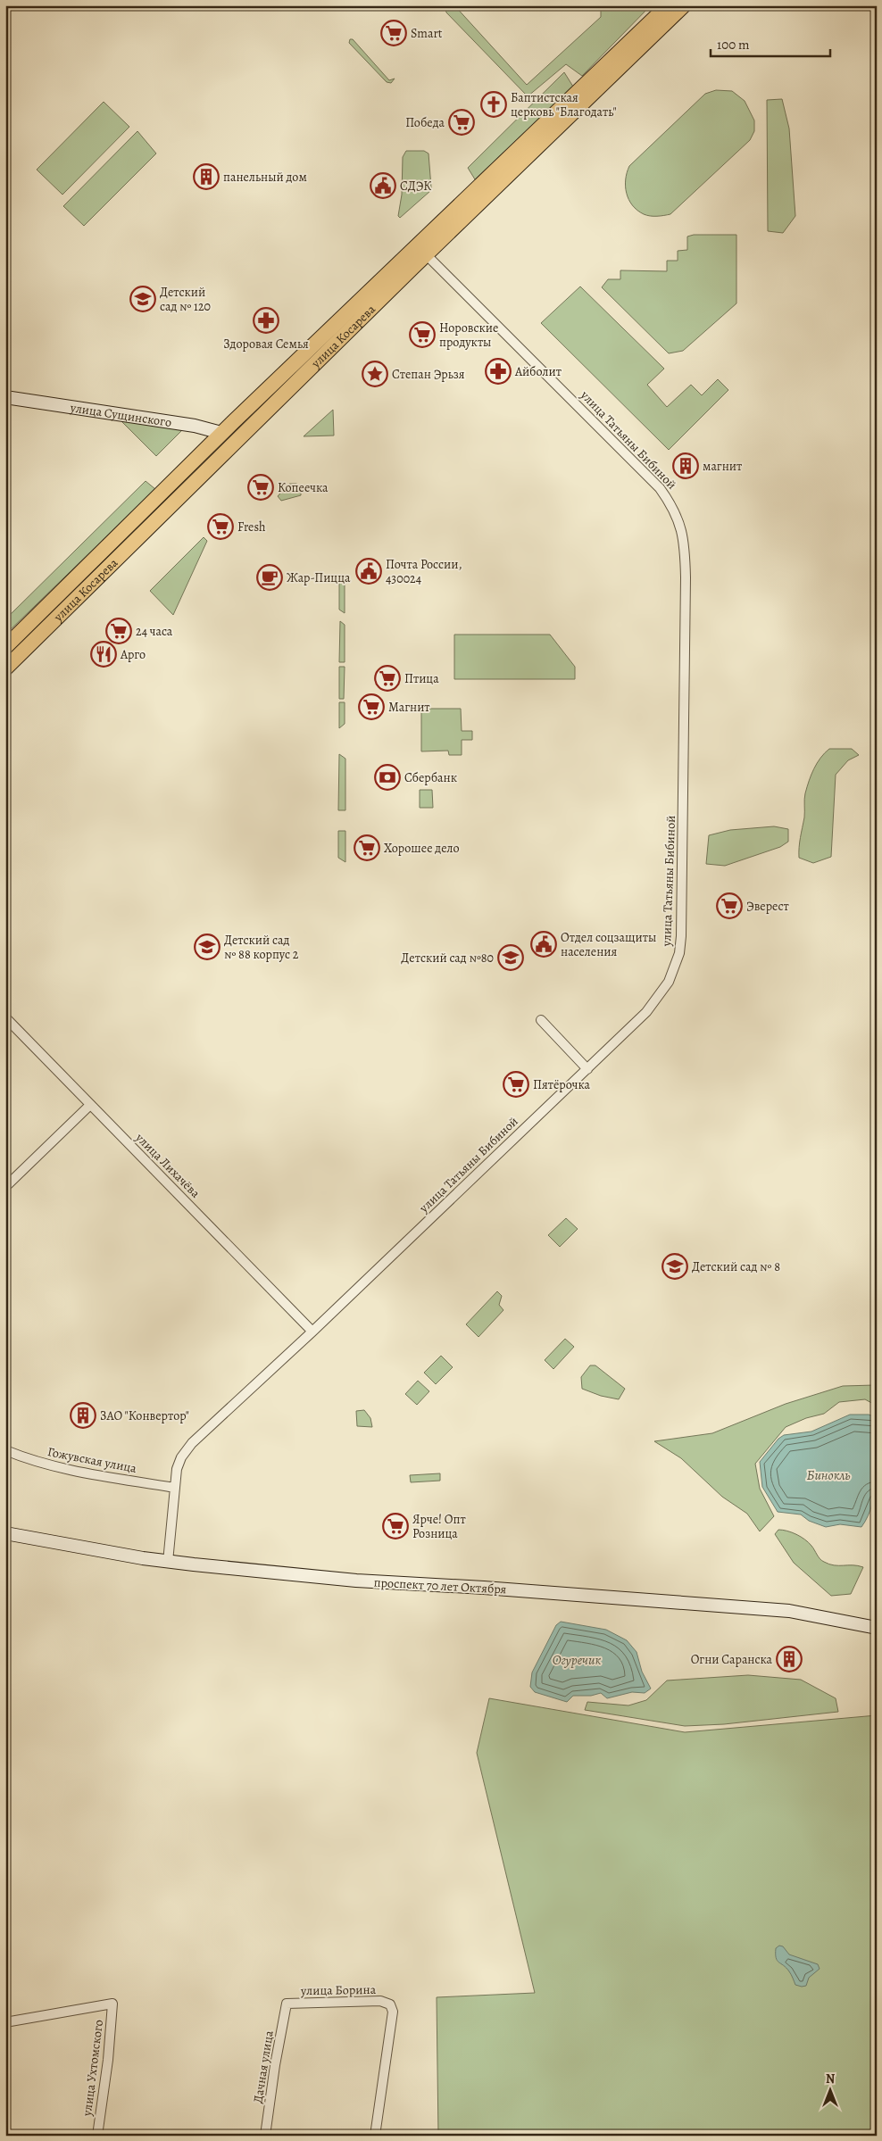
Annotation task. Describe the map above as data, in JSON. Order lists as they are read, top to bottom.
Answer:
{
  "streets": {
    "main road": ["улица Косарева", "улица Сущинского", "проспект 70 лет Октября"],
    "street": [
      "улица Татьяны Бибиной",
      "улица Лихачёва",
      "Гожувская улица",
      "улица Борина",
      "Дачная улица",
      "улица Ухтомского"
    ]
  },
  "crossings": [
    ["улица Косарева", "улица Сущинского"],
    ["улица Косарева", "улица Татьяны Бибиной"],
    ["улица Татьяны Бибиной", "улица Лихачёва"],
    ["улица Татьяны Бибиной", "Гожувская улица"],
    ["улица Татьяны Бибиной", "проспект 70 лет Октября"],
    ["улица Борина", "Дачная улица"]
  ],
  "water": ["Бинокль", "Огуречик"],
  "places": {
    "supermarket": [
      "Smart",
      "Победа",
      "Норовские продукты",
      "Копеечка",
      "Fresh",
      "24 часа",
      "Птица",
      "Магнит",
      "Хорошее дело",
      "Эверест",
      "Пятёрочка",
      "Ярче! Опт Розница"
    ],
    "church": ["Баптистская церковь \"Благодать\""],
    "building": [
      "панельный дом",
      "магнит",
      "ЗАО \"Конвертор\"",
      "Огни Саранска"
    ],
    "public building": ["СДЭК", "Почта России, 430024", "Отдел соцзащиты населения"],
    "school or university": [
      "Детский сад № 120",
      "Детский сад № 88 корпус 2",
      "Детский сад №80",
      "Детский сад № 8"
    ],
    "pharmacy": ["Здоровая Семья", "Айболит"],
    "place": ["Степан Эрьзя"],
    "cafe": ["Жар-Пицца"],
    "restaurant": ["Арго"],
    "bank": ["Сбербанк"]
  },
  "scale_bar": "100 m",
  "north": "top"
}
